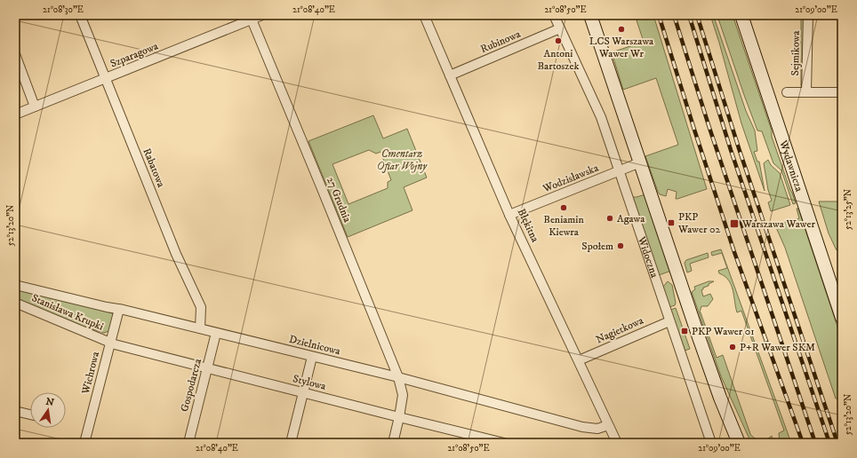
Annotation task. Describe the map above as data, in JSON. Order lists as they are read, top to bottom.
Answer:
{
  "streets": {
    "main road": ["Wydawnicza"],
    "street": [
      "Rubinowa",
      "Sejmikowa",
      "Szparagowa",
      "Rabatowa",
      "Wodzisławska",
      "27 Grudnia",
      "Błękitna",
      "Widoczna",
      "Stanisława Krupki",
      "Nagietkowa",
      "Dzielnicowa",
      "Wichrowa",
      "Stylowa",
      "Gospodarcza"
    ]
  },
  "crossings": [
    ["Rubinowa", "Błękitna"],
    ["Rubinowa", "Widoczna"],
    ["Szparagowa", "Rabatowa"],
    ["Szparagowa", "27 Grudnia"],
    ["Rabatowa", "Dzielnicowa"],
    ["Wodzisławska", "Błękitna"],
    ["Wodzisławska", "Widoczna"],
    ["27 Grudnia", "Dzielnicowa"],
    ["27 Grudnia", "Stylowa"],
    ["Błękitna", "Nagietkowa"],
    ["Błękitna", "Dzielnicowa"],
    ["Widoczna", "Nagietkowa"],
    ["Stanisława Krupki", "Wichrowa"],
    ["Stanisława Krupki", "Stylowa"],
    ["Dzielnicowa", "Wichrowa"],
    ["Dzielnicowa", "Gospodarcza"],
    ["Wichrowa", "Stylowa"],
    ["Stylowa", "Gospodarcza"]
  ],
  "parks": ["Cmentarz Ofiar Wojny"],
  "places": {
    "other": [
      "LCS Warszawa Wawer Wr",
      "Antoni Bartoszek",
      "Beniamin Kiewra",
      "Agawa",
      "Społem",
      "P+R Wawer SKM"
    ],
    "transit": ["PKP Wawer 02", "Warszawa Wawer", "PKP Wawer 01"]
  },
  "north": "top",
  "coordinates": [
    "21°08'30\"E",
    "21°08'40\"E",
    "21°08'50\"E",
    "21°09'00\"E",
    "52°13'25\"N",
    "52°13'20\"N"
  ]
}
